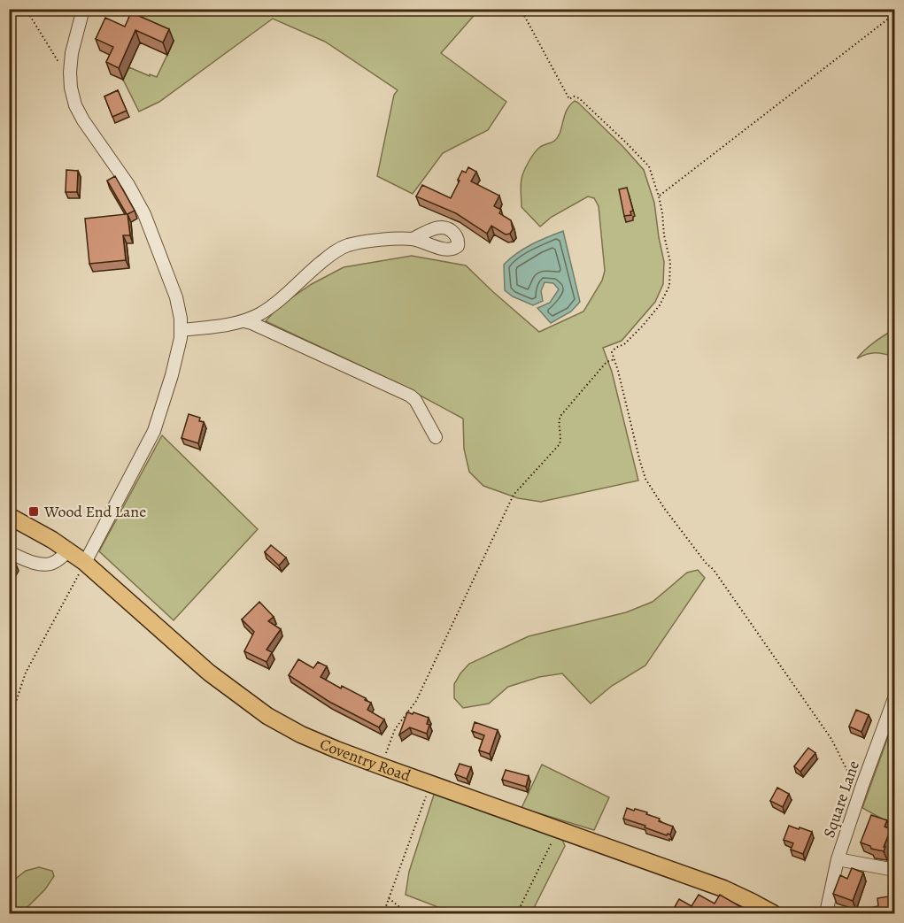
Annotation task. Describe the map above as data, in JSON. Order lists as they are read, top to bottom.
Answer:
{
  "streets": {
    "main road": ["Coventry Road"],
    "street": ["Square Lane"]
  },
  "places": {
    "transit": ["Wood End Lane"]
  }
}
